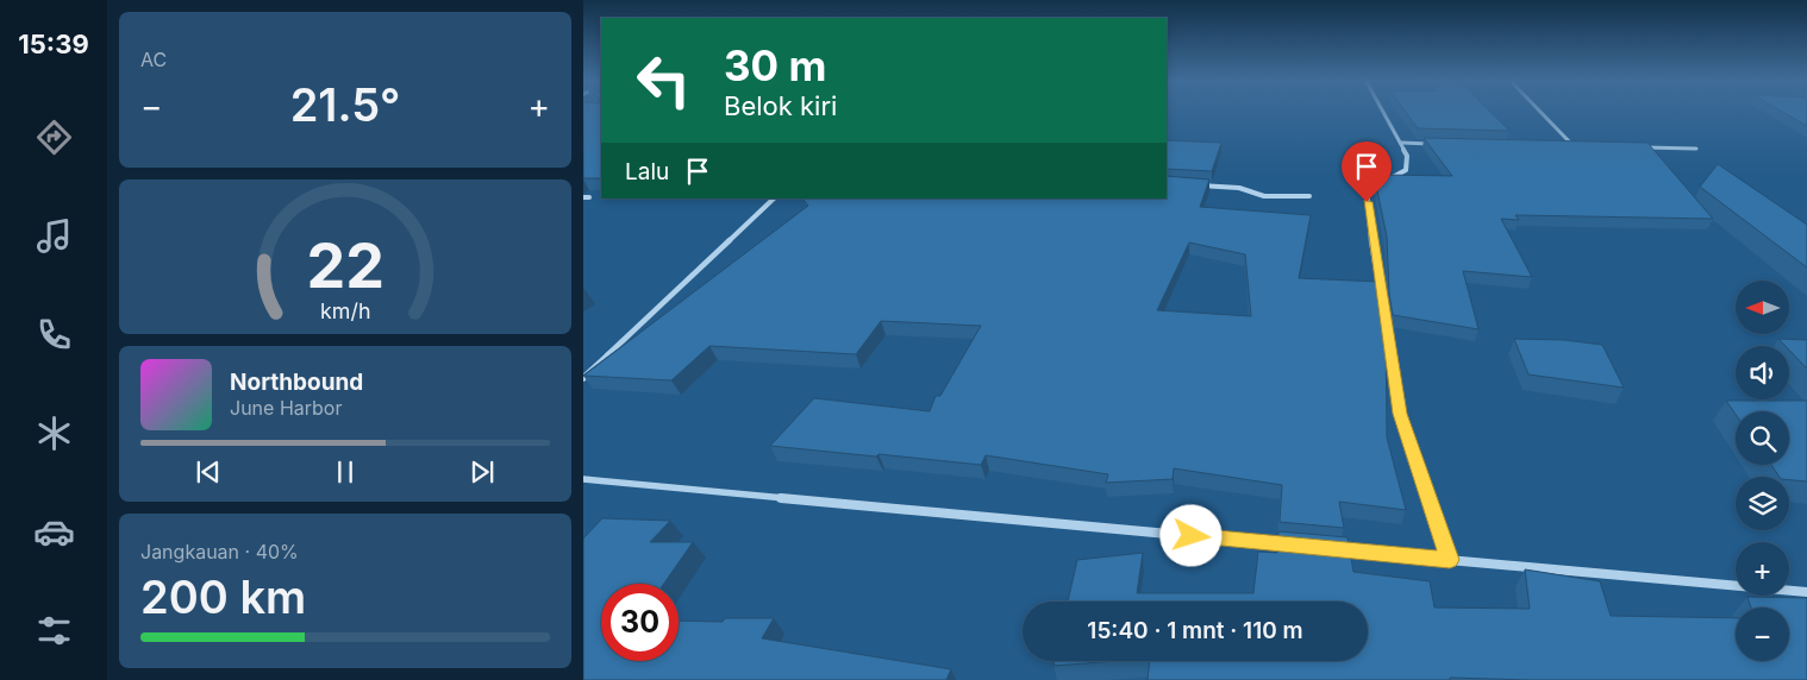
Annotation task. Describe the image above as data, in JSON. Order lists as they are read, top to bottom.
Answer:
{
  "north": "left",
  "page": {
    "tabs": "15:39",
    "tile": [
      "AC",
      ["Jangkauan · 40%", "200 km"]
    ],
    "turn": ["30 m", "Belok kiri"],
    "heat": ["−", "21.5°", "+"],
    "then": "Lalu",
    "map_buttons": ["+", "−"],
    "song": ["Northbound", "June Harbor"],
    "limit": "30",
    "trip": "15:40 · 1 mnt · 110 m",
    "gauge": ["22", "km/h"]
  }
}
